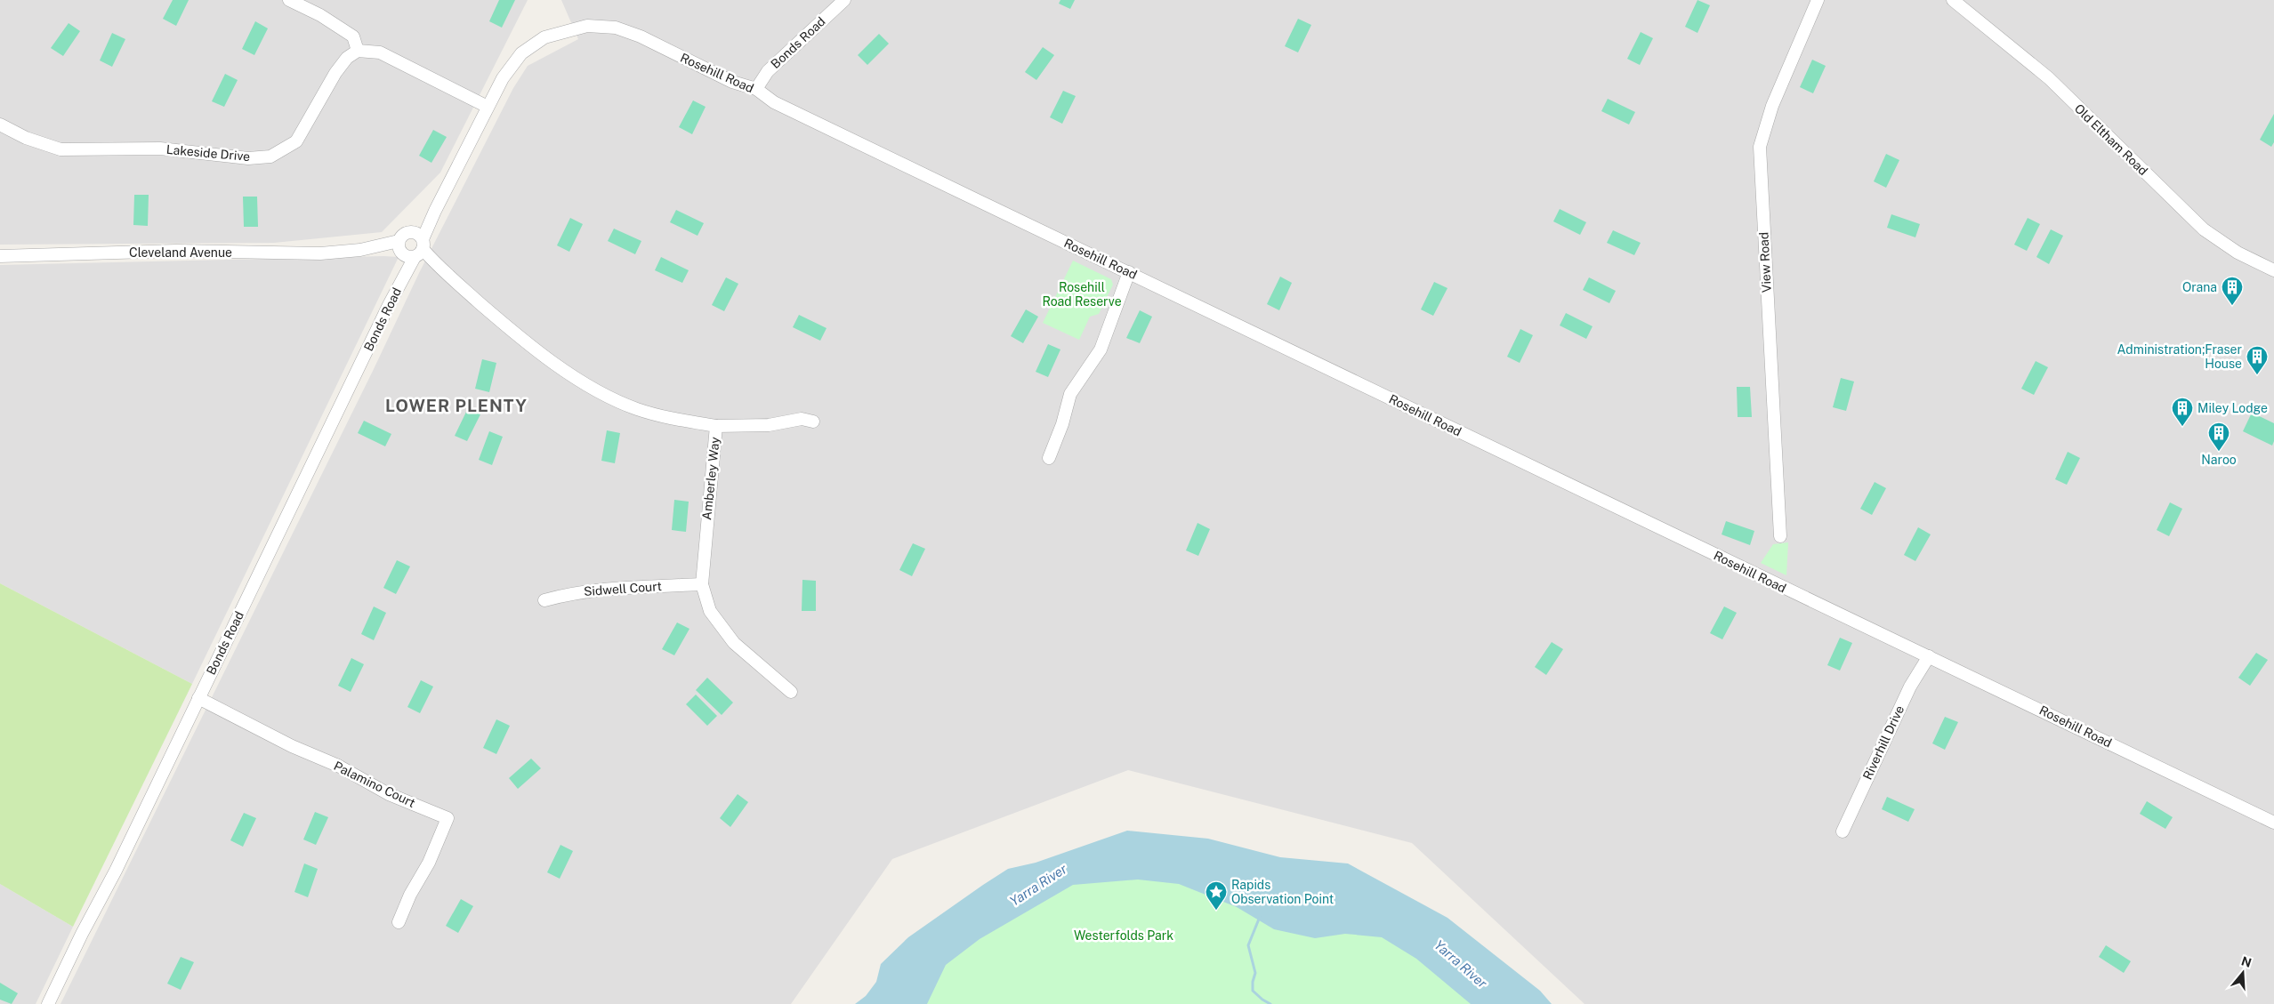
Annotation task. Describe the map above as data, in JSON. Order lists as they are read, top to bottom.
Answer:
{
  "streets": {
    "street": [
      "Bonds Road",
      "Rosehill Road",
      "Old Eltham Road",
      "Lakeside Drive",
      "Cleveland Avenue",
      "View Road",
      "Amberley Way",
      "Sidwell Court",
      "Riverhill Drive",
      "Palamino Court"
    ]
  },
  "crossings": [
    ["Bonds Road", "Rosehill Road"],
    ["Bonds Road", "Cleveland Avenue"],
    ["Bonds Road", "Amberley Way"],
    ["Bonds Road", "Palamino Court"],
    ["Rosehill Road", "Riverhill Drive"],
    ["Cleveland Avenue", "Amberley Way"],
    ["Amberley Way", "Sidwell Court"]
  ],
  "districts": ["LOWER PLENTY"],
  "water": ["Yarra River"],
  "parks": ["Rosehill Road Reserve", "Westerfolds Park"],
  "places": {
    "building": [
      "Orana",
      "Administration;Fraser House",
      "Miley Lodge",
      "Naroo"
    ],
    "place": ["Rapids Observation Point"]
  },
  "north": "top"
}
